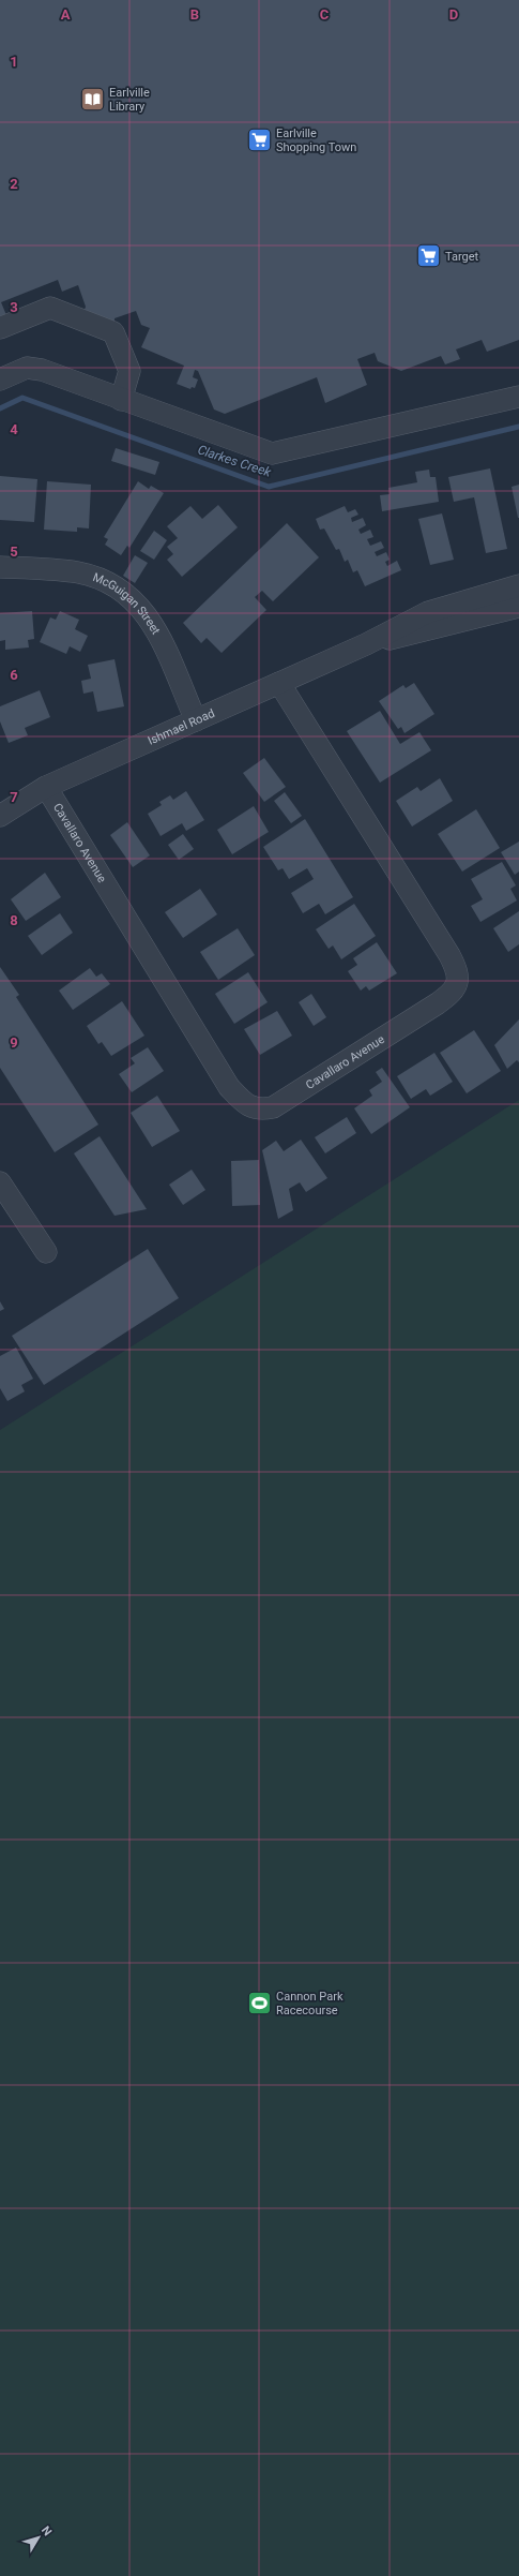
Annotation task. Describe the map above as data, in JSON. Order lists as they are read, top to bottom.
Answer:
{
  "streets": {
    "street": ["McGuigan Street", "Ishmael Road", "Cavallaro Avenue"]
  },
  "crossings": [
    ["McGuigan Street", "Ishmael Road"],
    ["Ishmael Road", "Cavallaro Avenue"]
  ],
  "water": ["Clarkes Creek"],
  "places": {
    "library": ["Earlville Library"],
    "supermarket": ["Earlville Shopping Town", "Target"],
    "sports": ["Cannon Park Racecourse"]
  },
  "north": "top right",
  "grid": {
    "columns": [
      "A",
      "B",
      "C",
      "D"
    ],
    "rows": [
      "1",
      "2",
      "3",
      "4",
      "5",
      "6",
      "7",
      "8",
      "9"
    ]
  }
}
